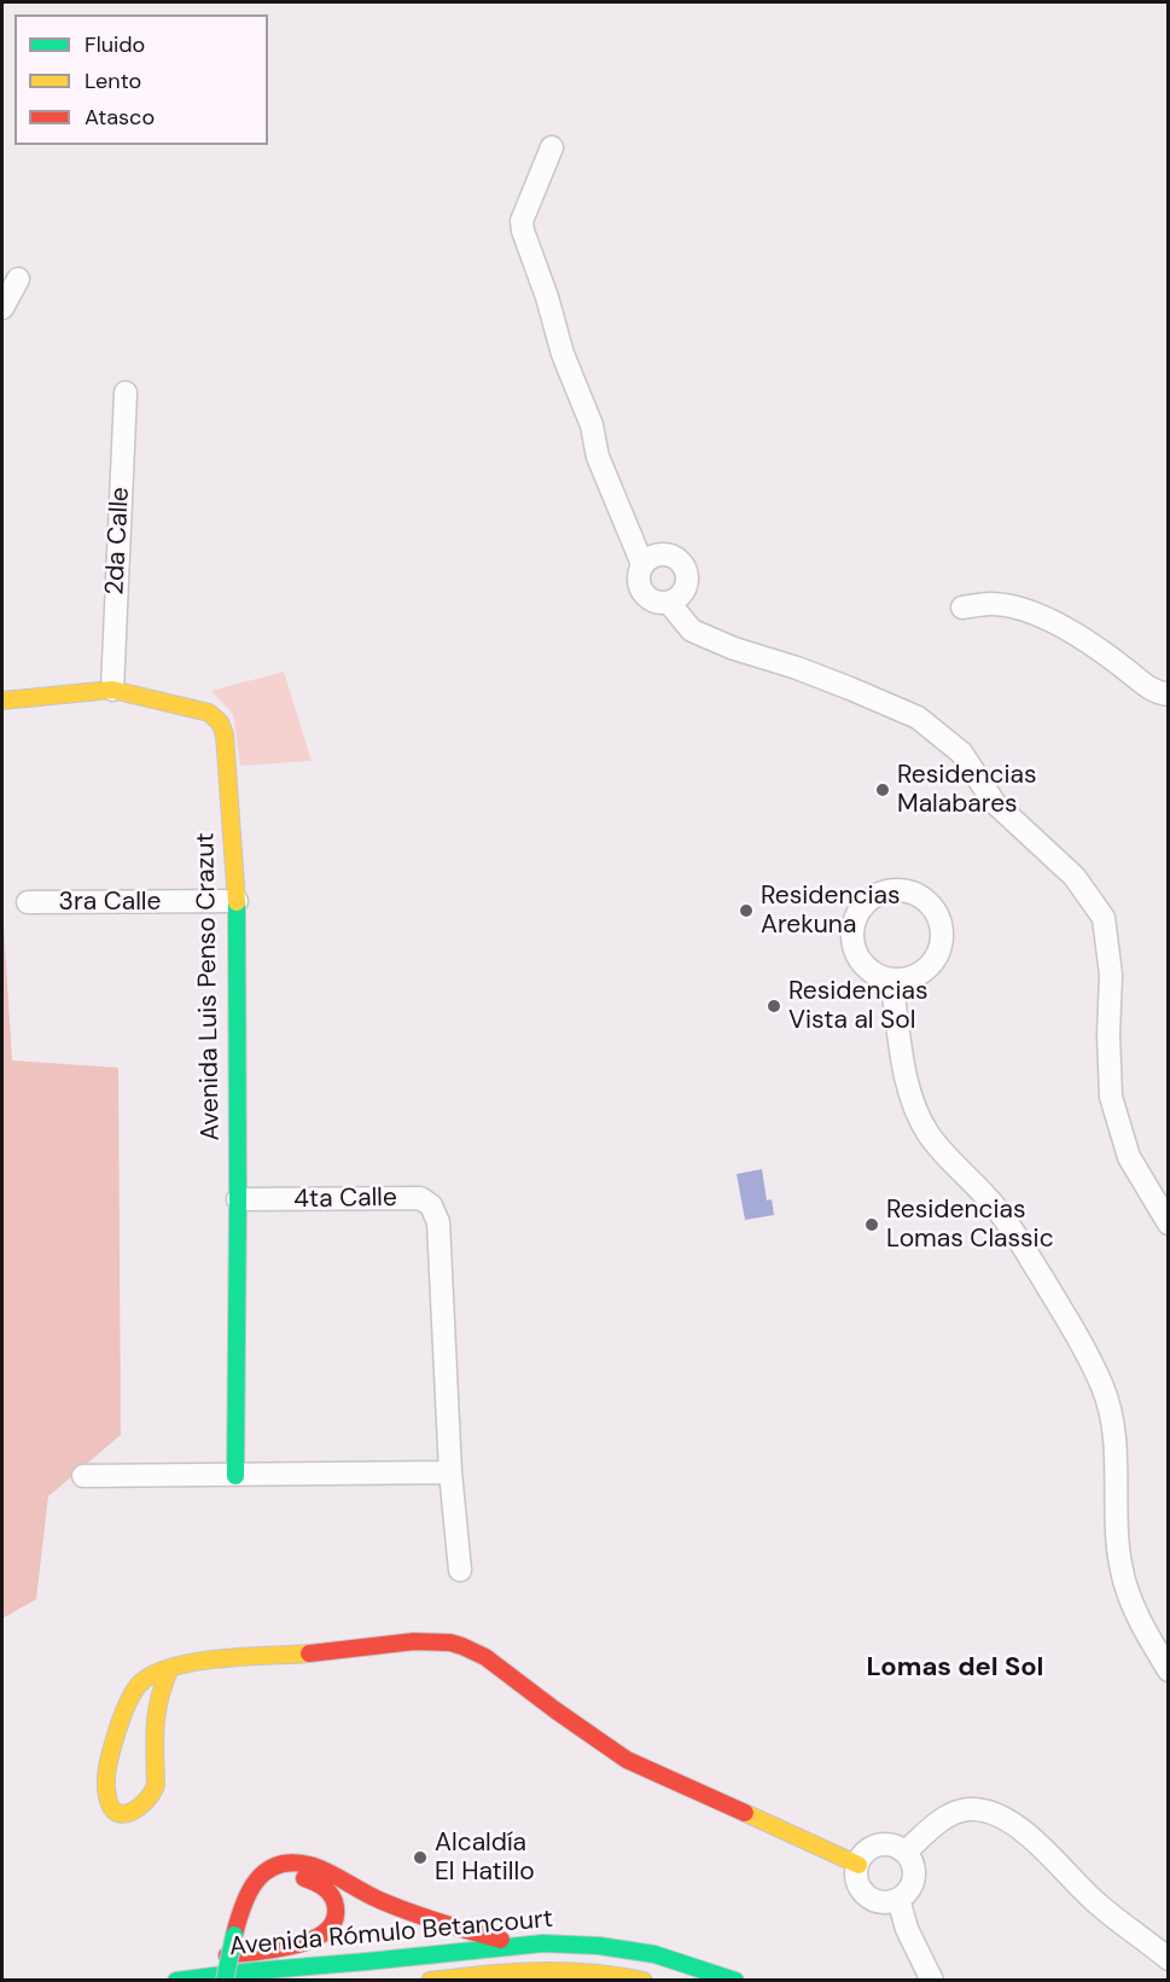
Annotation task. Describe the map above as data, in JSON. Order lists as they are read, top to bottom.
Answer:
{
  "streets": {
    "street": [
      "2da Calle",
      "3ra Calle",
      "Avenida Luis Penso Crazut",
      "4ta Calle",
      "Avenida Rómulo Betancourt"
    ]
  },
  "crossings": [
    ["2da Calle", "Avenida Luis Penso Crazut"],
    ["3ra Calle", "Avenida Luis Penso Crazut"],
    ["Avenida Luis Penso Crazut", "4ta Calle"]
  ],
  "districts": ["Lomas del Sol"],
  "places": [
    "Residencias Malabares",
    "Residencias Arekuna",
    "Residencias Vista al Sol",
    "Residencias Lomas Classic",
    "Alcaldía El Hatillo"
  ],
  "legend": ["Fluido", "Lento", "Atasco"]
}
